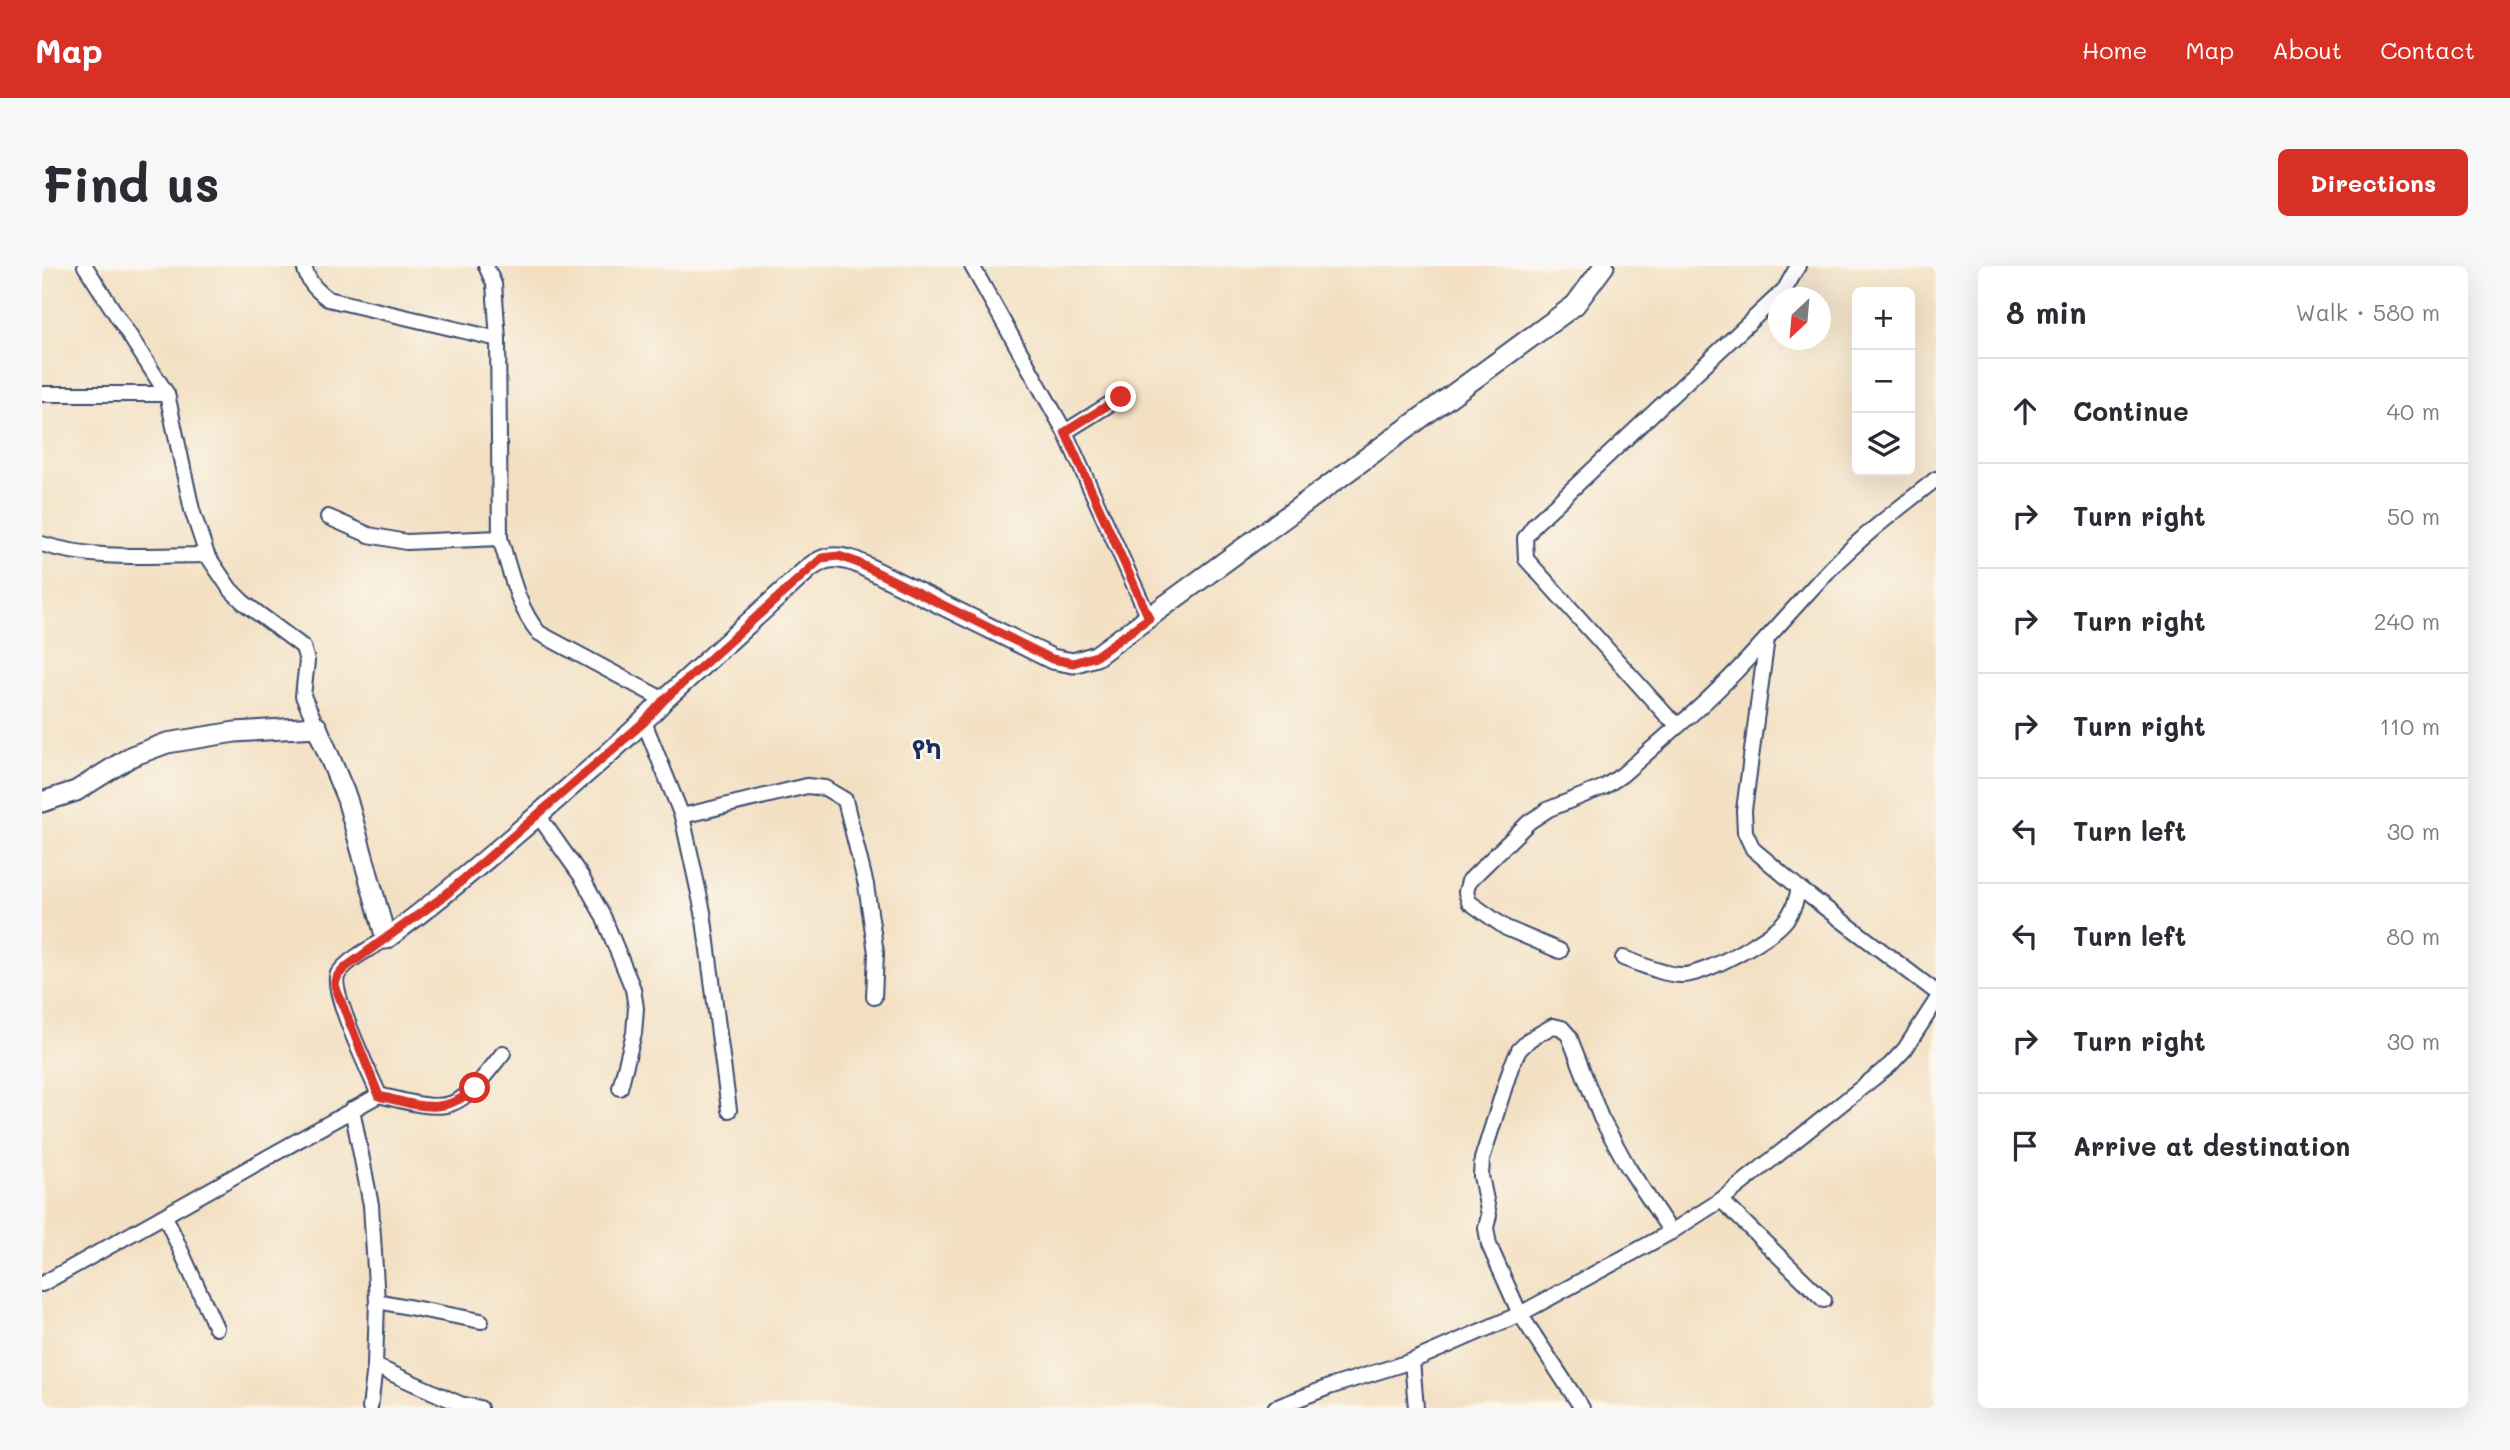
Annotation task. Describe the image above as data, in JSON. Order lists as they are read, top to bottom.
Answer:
{
  "districts": ["የካ"],
  "north": "bottom left",
  "page": {
    "header": "Map",
    "nav": [
      "Home",
      "Map",
      "About",
      "Contact"
    ],
    "buttons": "Directions",
    "title": "Find us",
    "heading": ["8 min", "Walk · 580 m"],
    "map_buttons": ["+", "−"],
    "list": [
      ["Continue", "40 m"],
      ["Turn right", "50 m"],
      ["Turn right", "240 m"],
      ["Turn right", "110 m"],
      ["Turn left", "30 m"],
      ["Turn left", "80 m"],
      ["Turn right", "30 m"],
      "Arrive at destination"
    ]
  }
}
